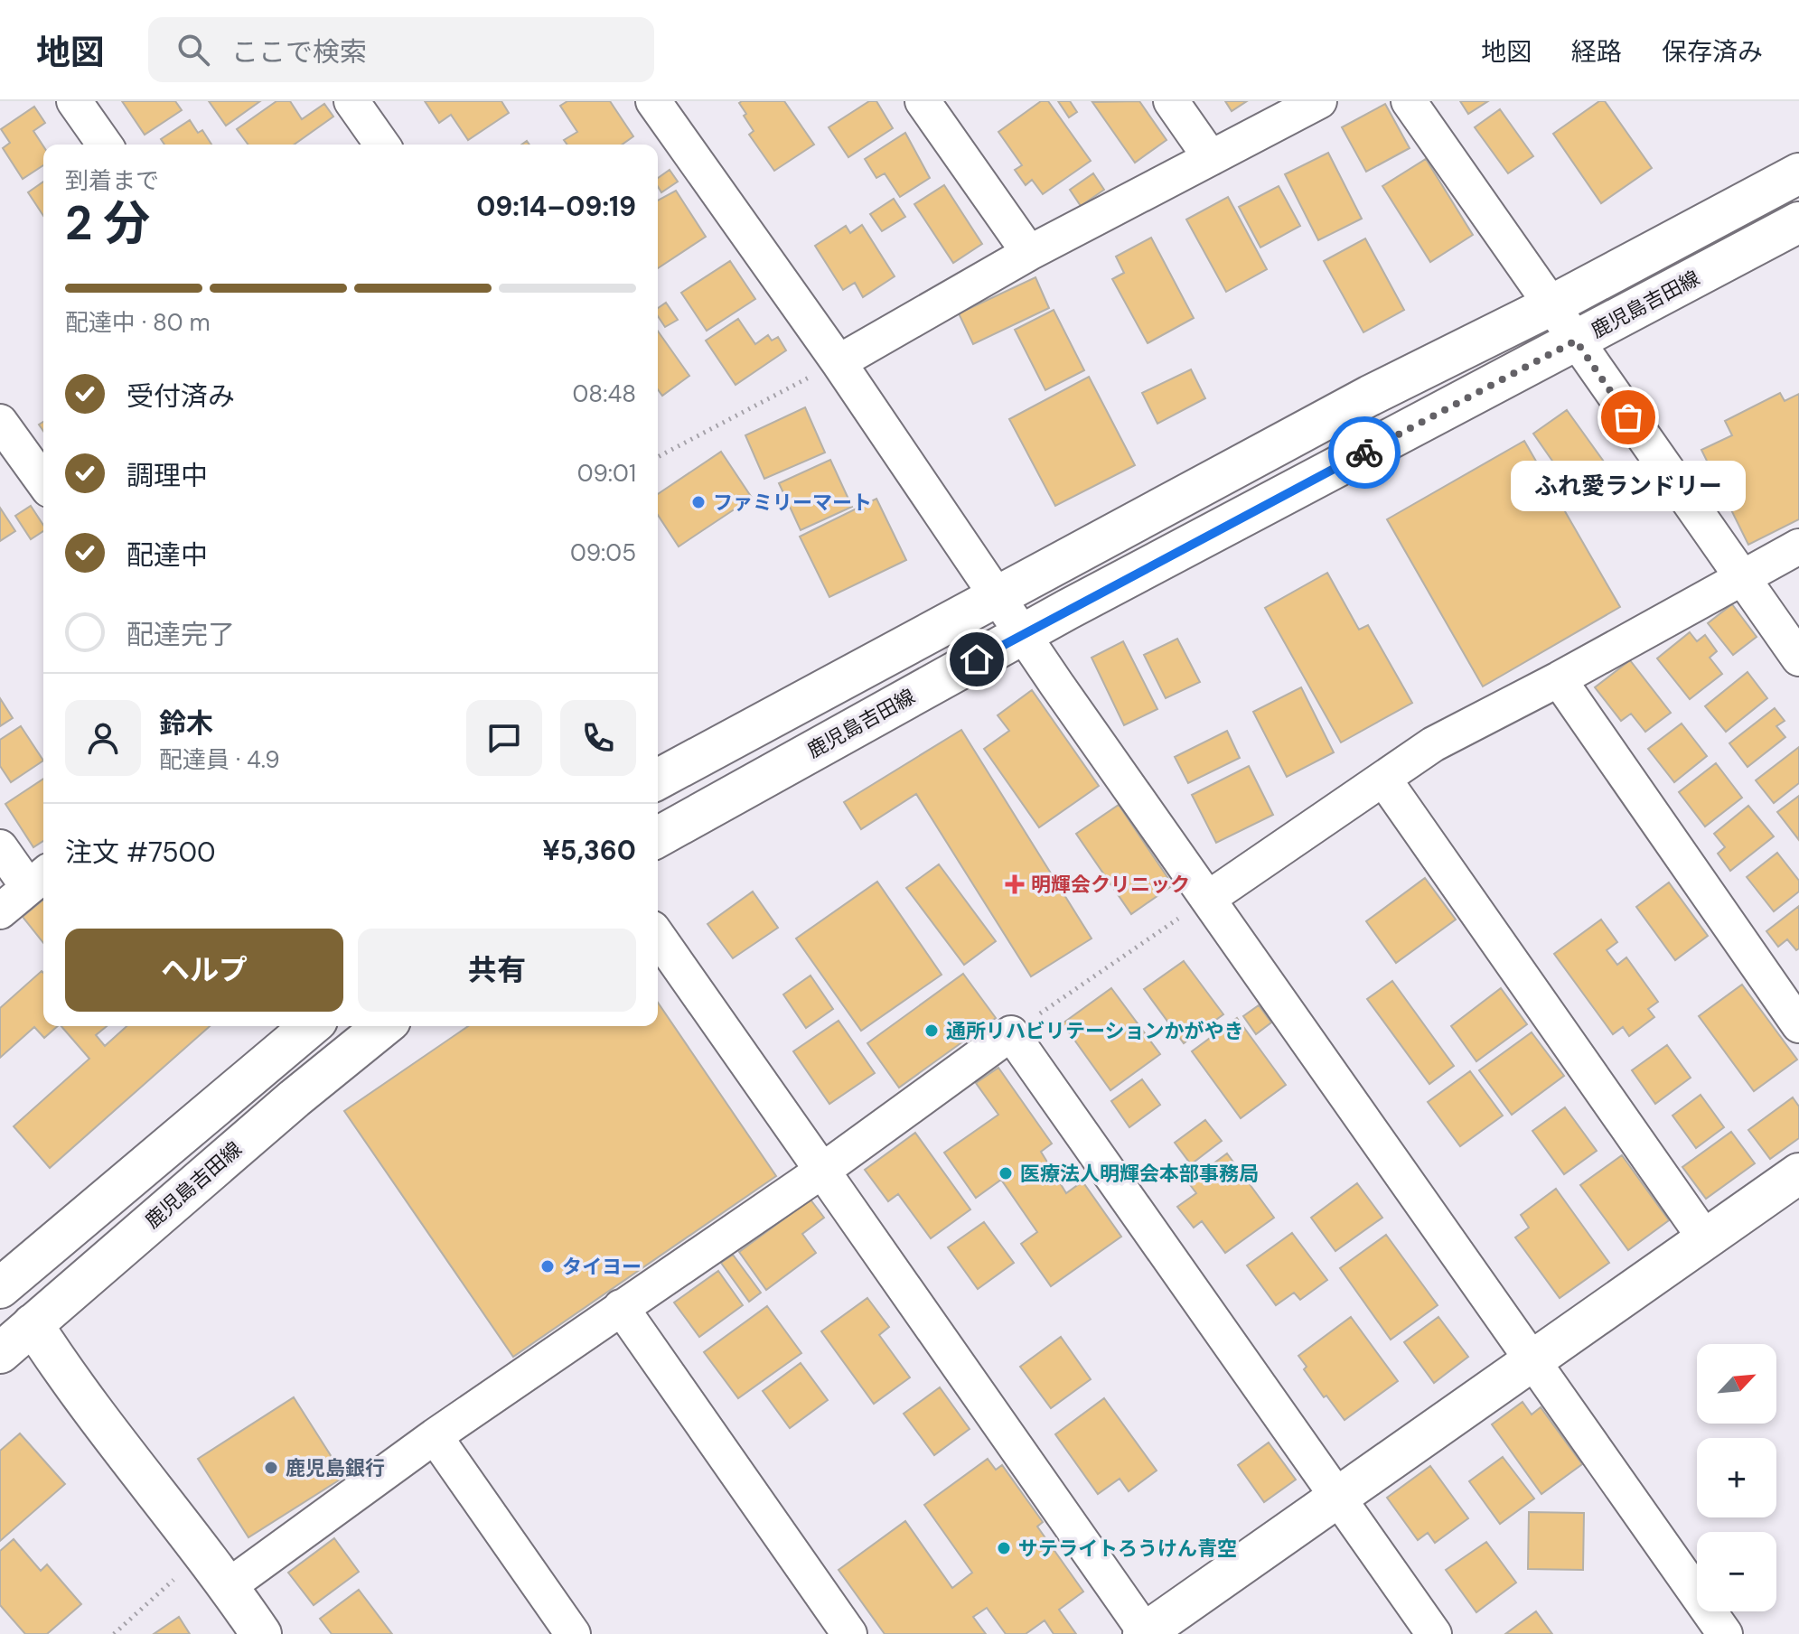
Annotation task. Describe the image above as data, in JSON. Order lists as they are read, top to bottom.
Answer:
{
  "streets": {
    "main road": ["鹿児島吉田線"]
  },
  "places": {
    "other": [
      "ふれ愛ランドリー",
      "ファミリーマート",
      "通所リハビリテーションかがやき",
      "医療法人明輝会本部事務局",
      "タイヨー",
      "鹿児島銀行",
      "サテライトろうけん青空"
    ],
    "health": ["明輝会クリニック"]
  },
  "north": "top right",
  "page": {
    "header": "地図",
    "search": "ここで検索",
    "nav": ["地図", "経路", "保存済み"],
    "heading": ["2 分", "到着まで", "09:14–09:19"],
    "panel": [
      "鈴木",
      "配達員 · 4.9",
      "注文 #7500",
      "¥5,360"
    ],
    "bar": "配達中 · 80 m",
    "list": [
      ["受付済み", "08:48"],
      ["調理中", "09:01"],
      ["配達中", "09:05"],
      "配達完了"
    ],
    "bubble": "ふれ愛ランドリー",
    "buttons": ["ヘルプ", "共有"],
    "map_buttons": ["+", "−"]
  }
}
